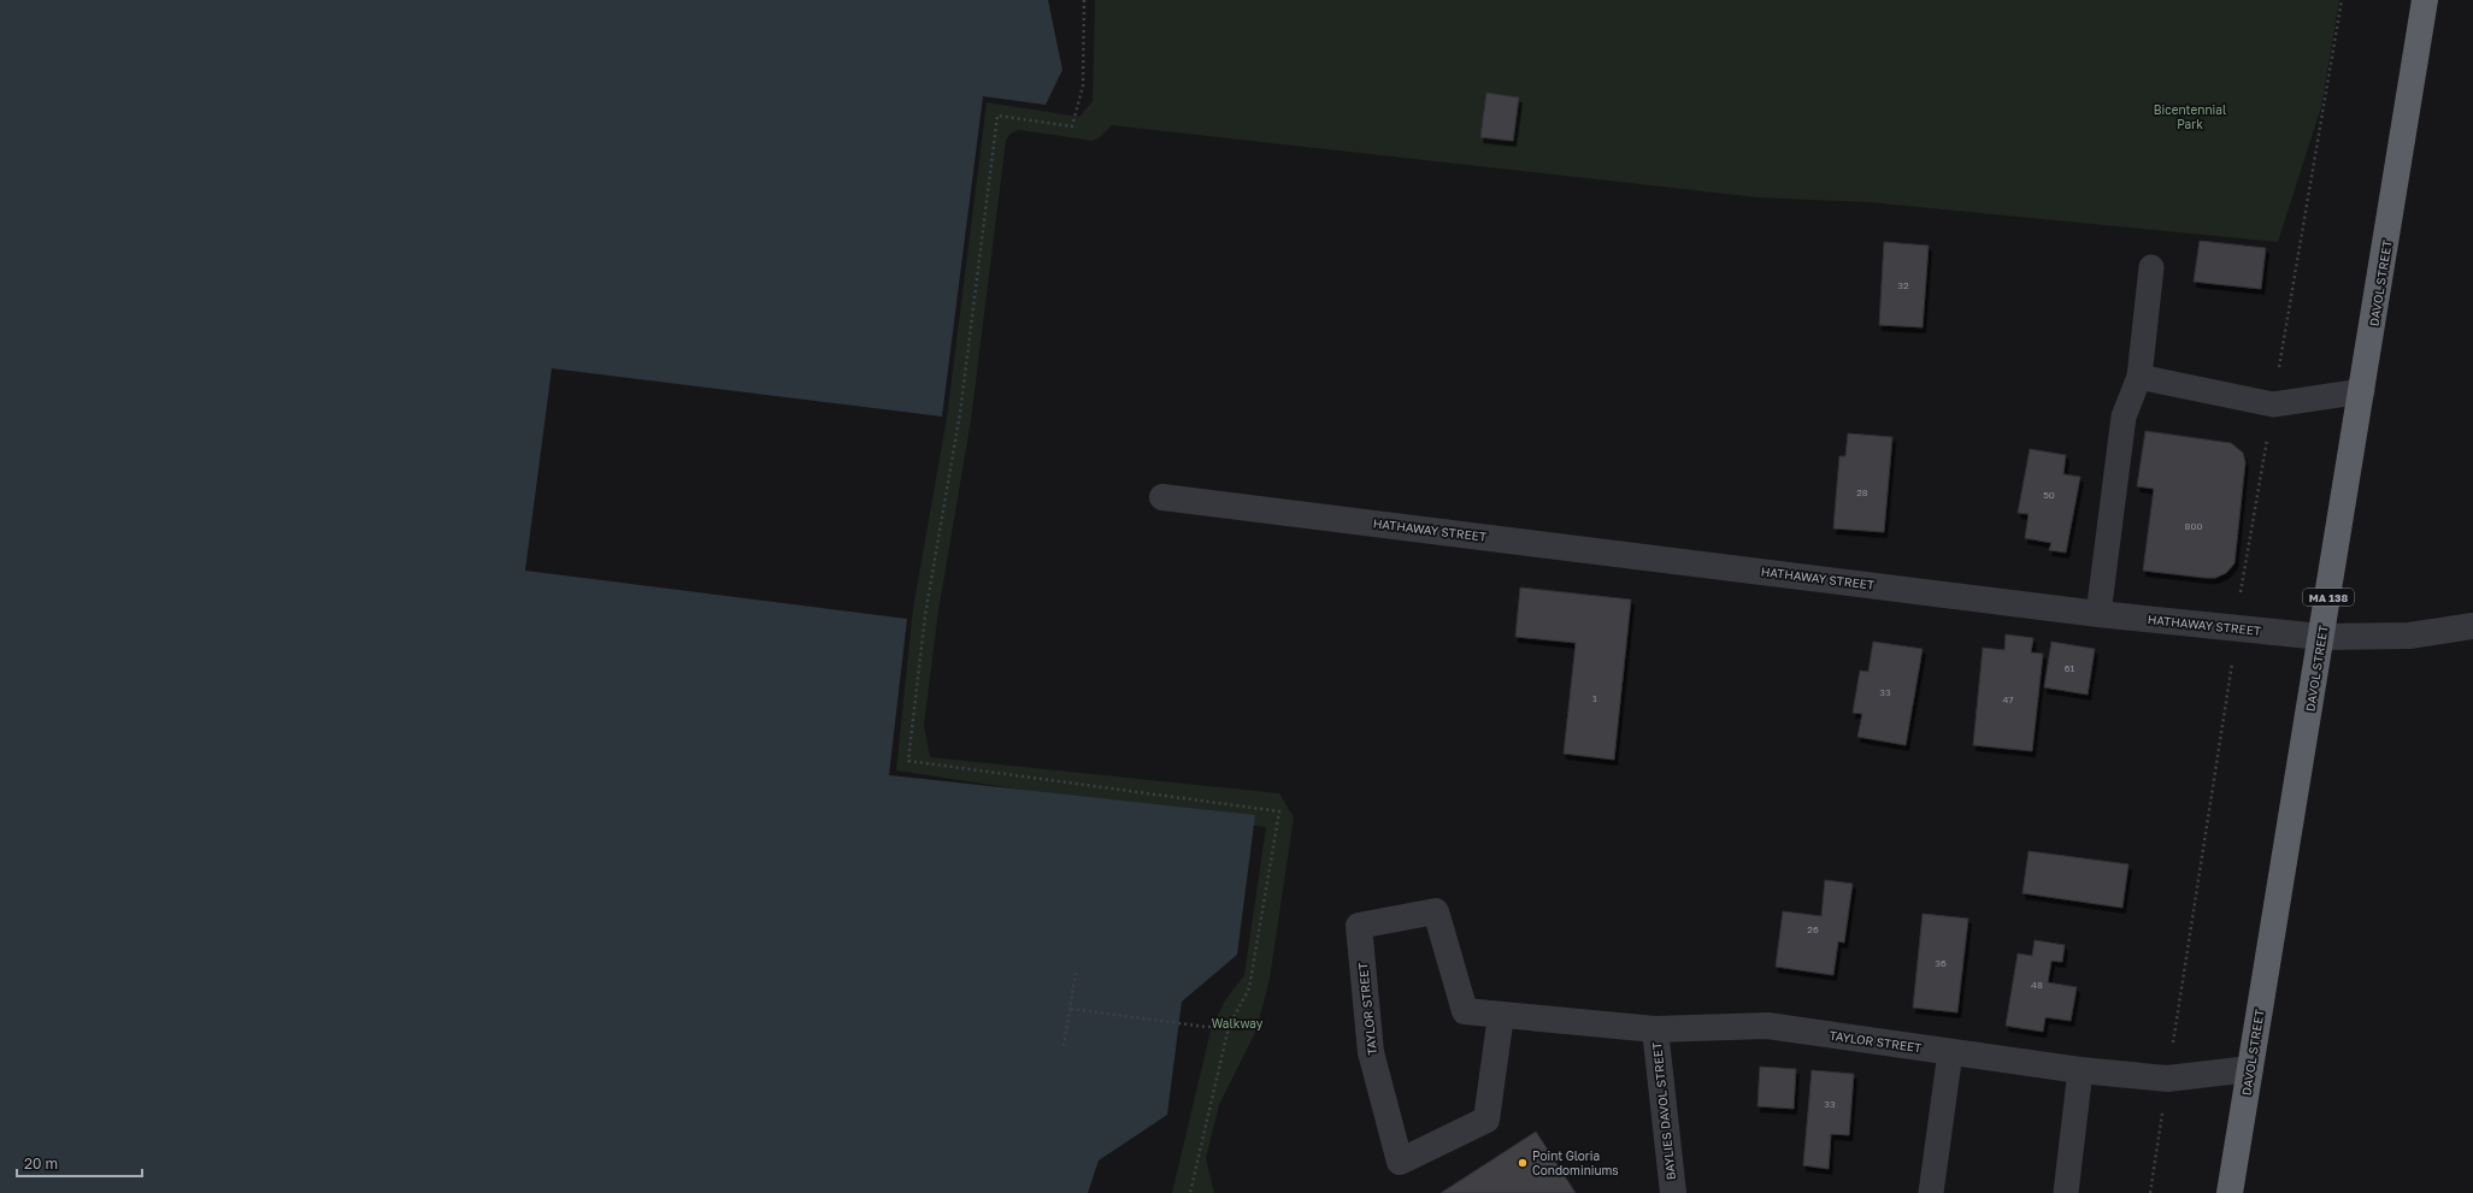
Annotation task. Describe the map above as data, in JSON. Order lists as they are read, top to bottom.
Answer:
{
  "streets": {
    "highway": ["DAVOL STREET", "MA 138"],
    "street": ["HATHAWAY STREET", "TAYLOR STREET", "BAYLIES DAVOL STREET"]
  },
  "crossings": [
    ["DAVOL STREET", "HATHAWAY STREET"],
    ["DAVOL STREET", "TAYLOR STREET"],
    ["TAYLOR STREET", "BAYLIES DAVOL STREET"]
  ],
  "parks": ["Bicentennial Park", "Walkway"],
  "places": ["Point Gloria Condominiums"],
  "house_numbers": [
    "32",
    "28",
    "50",
    "800",
    "61",
    "33",
    "1",
    "47",
    "26",
    "36",
    "48",
    "33"
  ],
  "scale_bar": "20 m"
}
